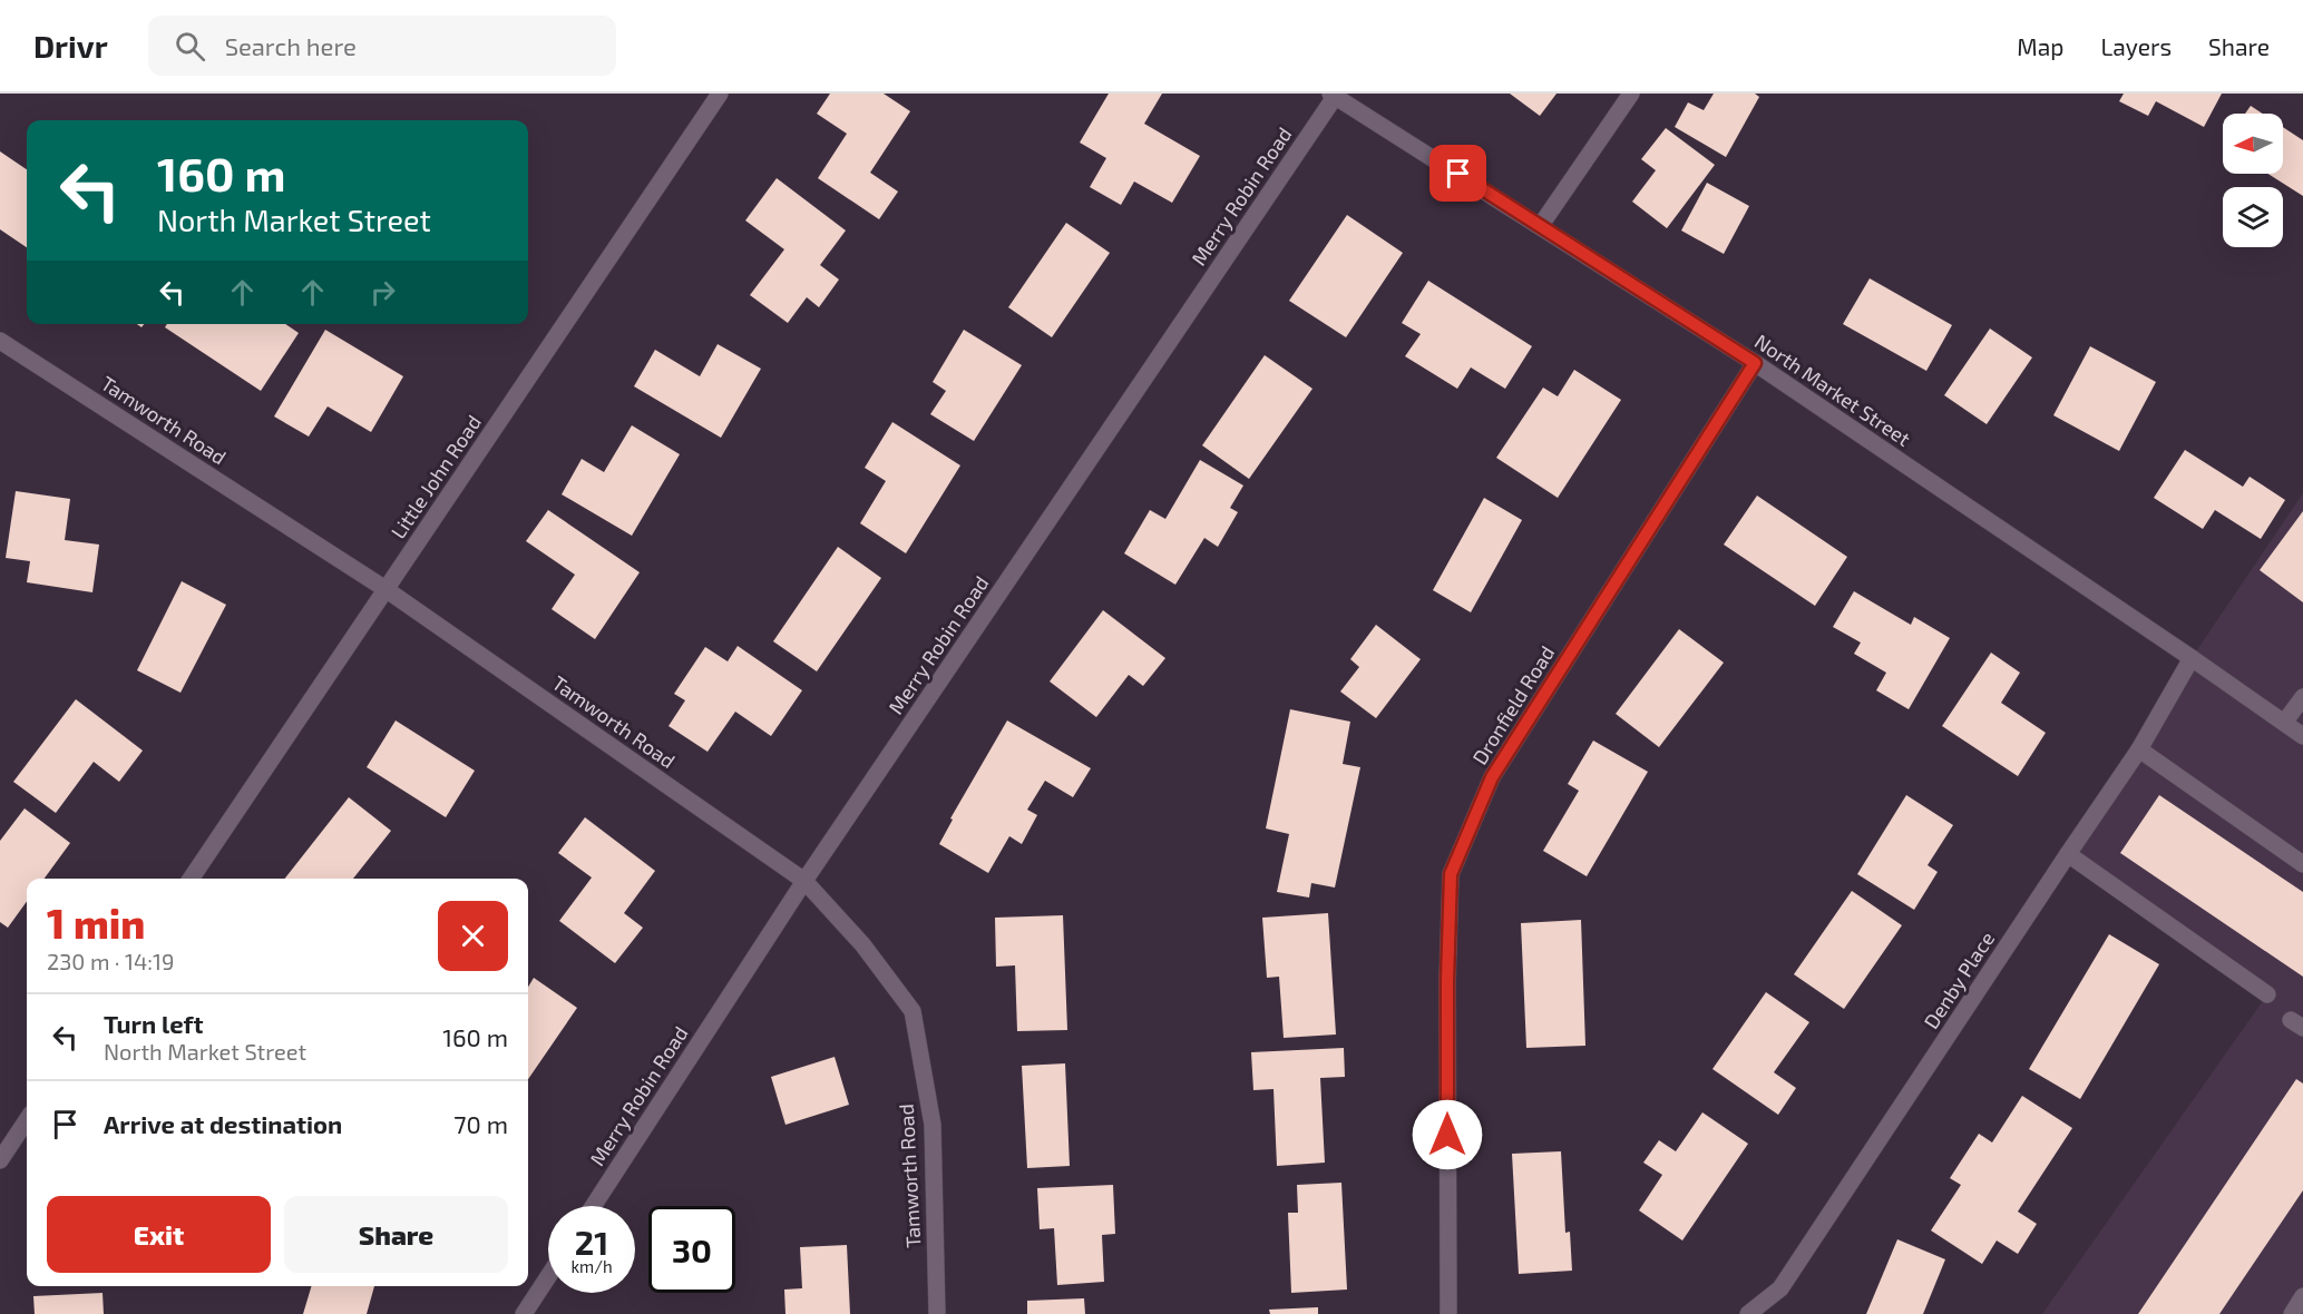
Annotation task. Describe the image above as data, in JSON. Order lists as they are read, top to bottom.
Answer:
{
  "streets": {
    "street": [
      "Merry Robin Road",
      "North Market Street",
      "Tamworth Road",
      "Little John Road",
      "Dronfield Road",
      "Denby Place"
    ]
  },
  "crossings": [
    ["Merry Robin Road", "North Market Street"],
    ["Merry Robin Road", "Tamworth Road"],
    ["North Market Street", "Dronfield Road"],
    ["North Market Street", "Denby Place"],
    ["Tamworth Road", "Little John Road"]
  ],
  "north": "left",
  "page": {
    "header": "Drivr",
    "search": "Search here",
    "nav": ["Map", "Layers", "Share"],
    "turn": ["160 m", "North Market Street"],
    "heading": ["1 min", "230 m · 14:19"],
    "list": [
      {
        "name": "Turn left",
        "note": "North Market Street",
        "value": "160 m"
      },
      {
        "name": "Arrive at destination",
        "value": "70 m"
      }
    ],
    "buttons": ["Exit", "Share"],
    "speed": "21 km/h",
    "limit": "30"
  }
}
